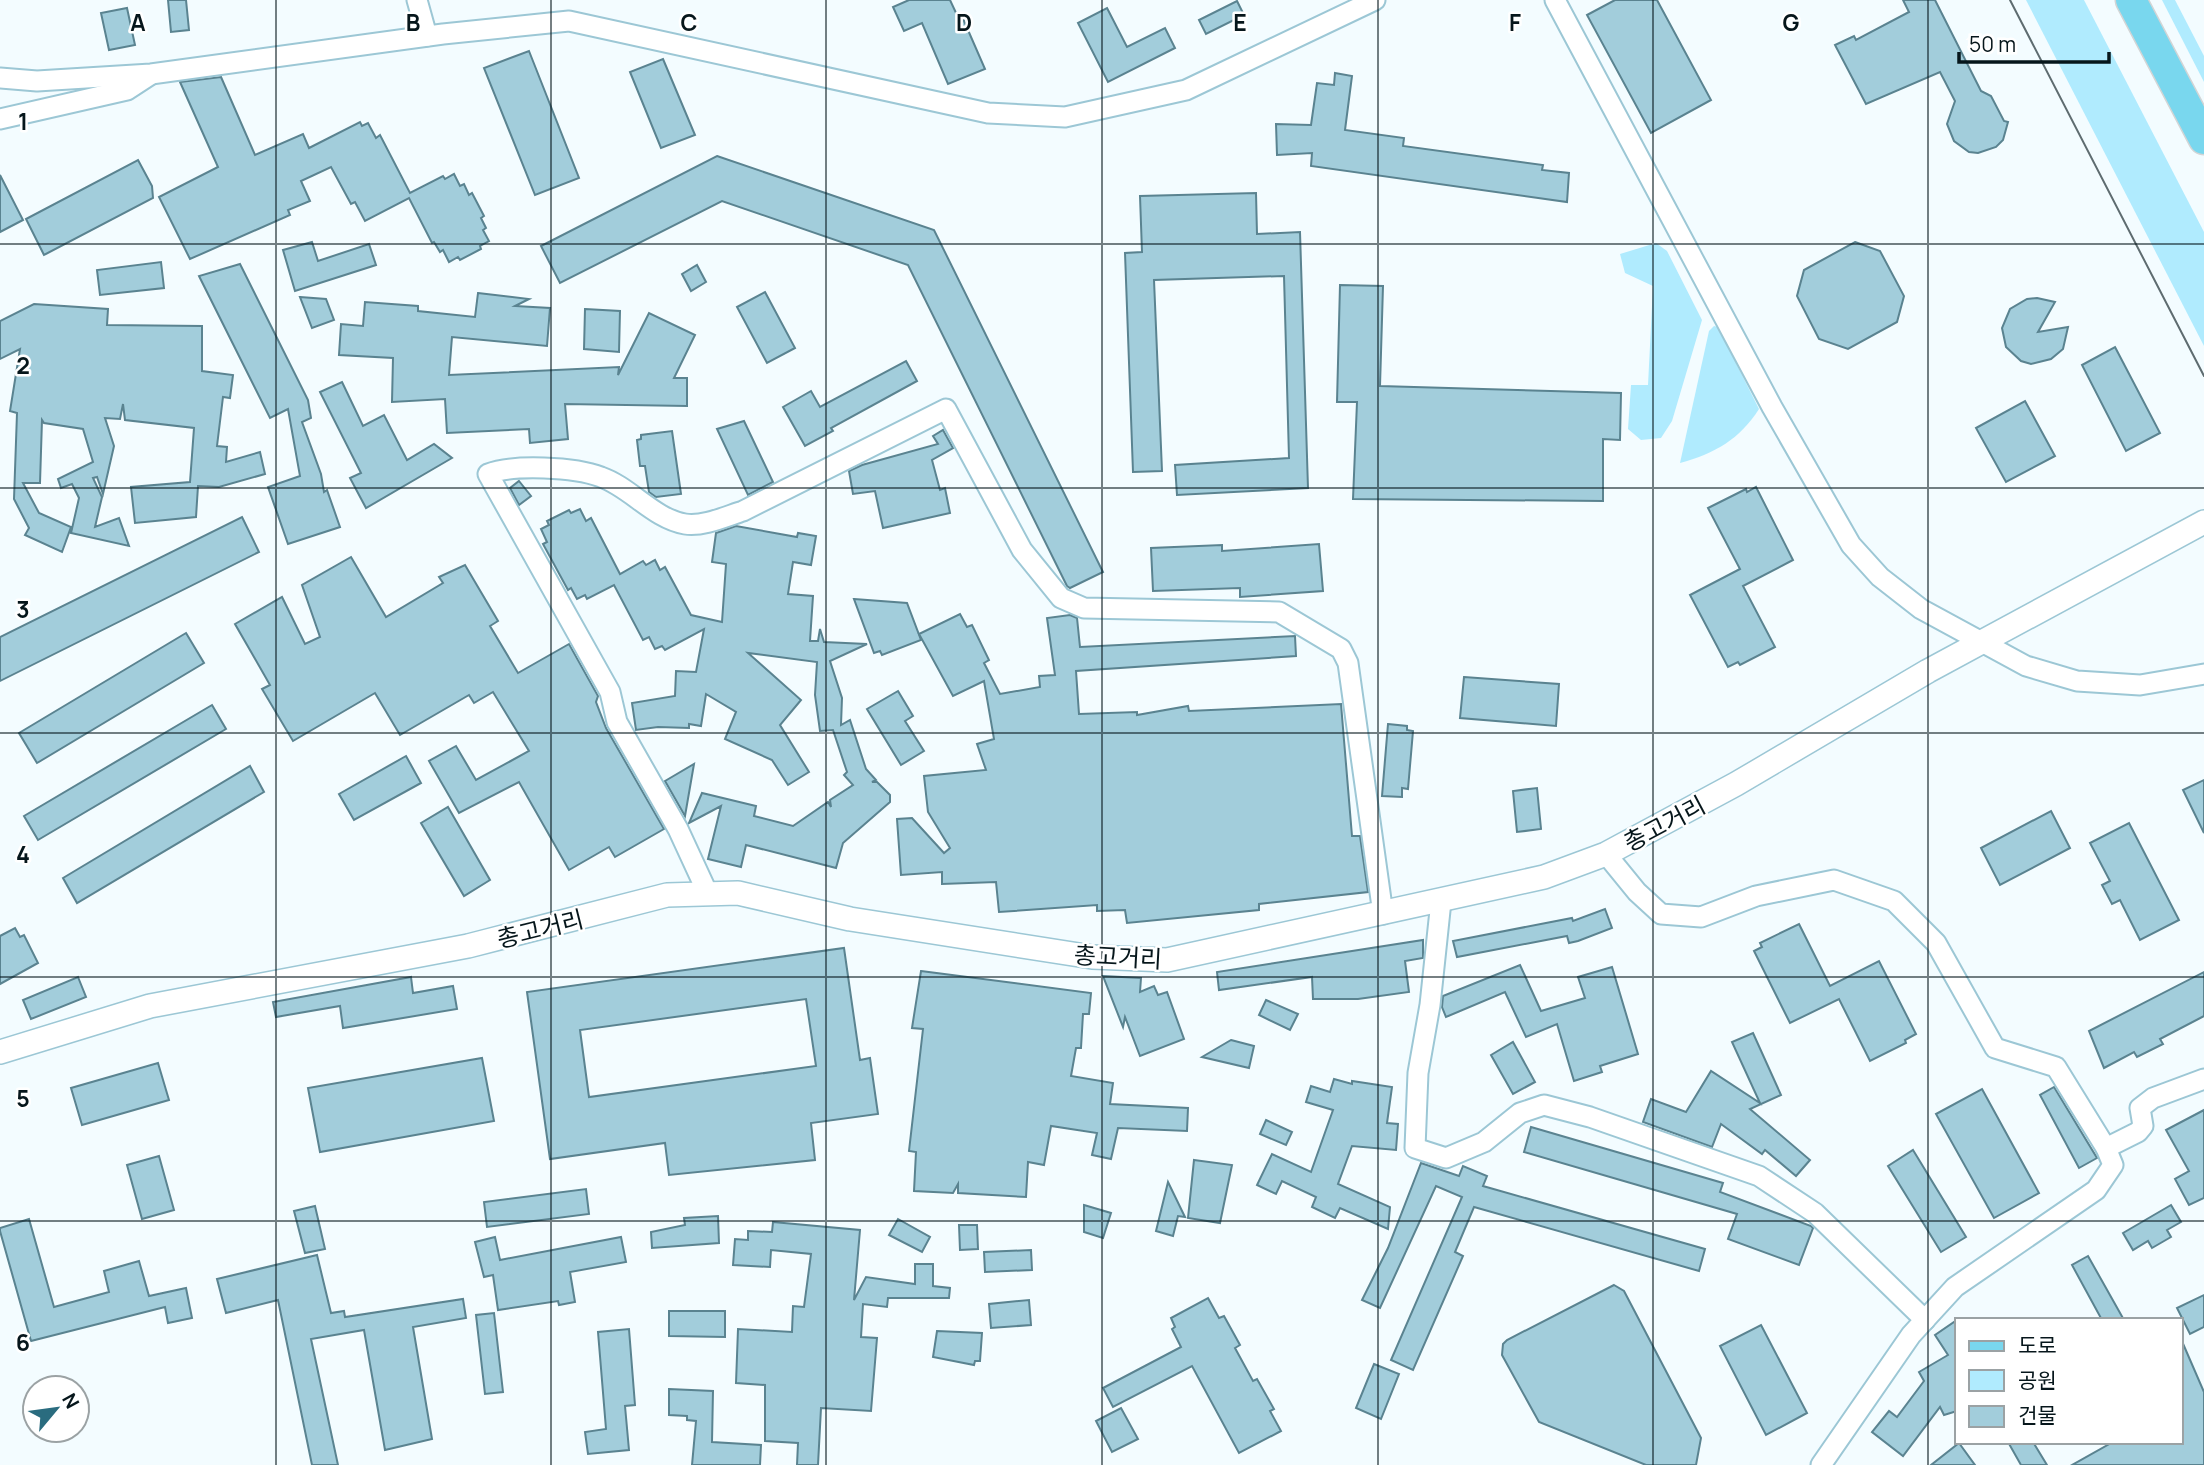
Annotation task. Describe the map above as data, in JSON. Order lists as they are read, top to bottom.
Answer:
{
  "streets": {
    "street": ["총고거리"]
  },
  "legend": ["도로", "공원", "건물"],
  "scale_bar": "50 m",
  "north": "top right",
  "grid": {
    "columns": [
      "A",
      "B",
      "C",
      "D",
      "E",
      "F",
      "G"
    ],
    "rows": [
      "1",
      "2",
      "3",
      "4",
      "5",
      "6"
    ]
  }
}
